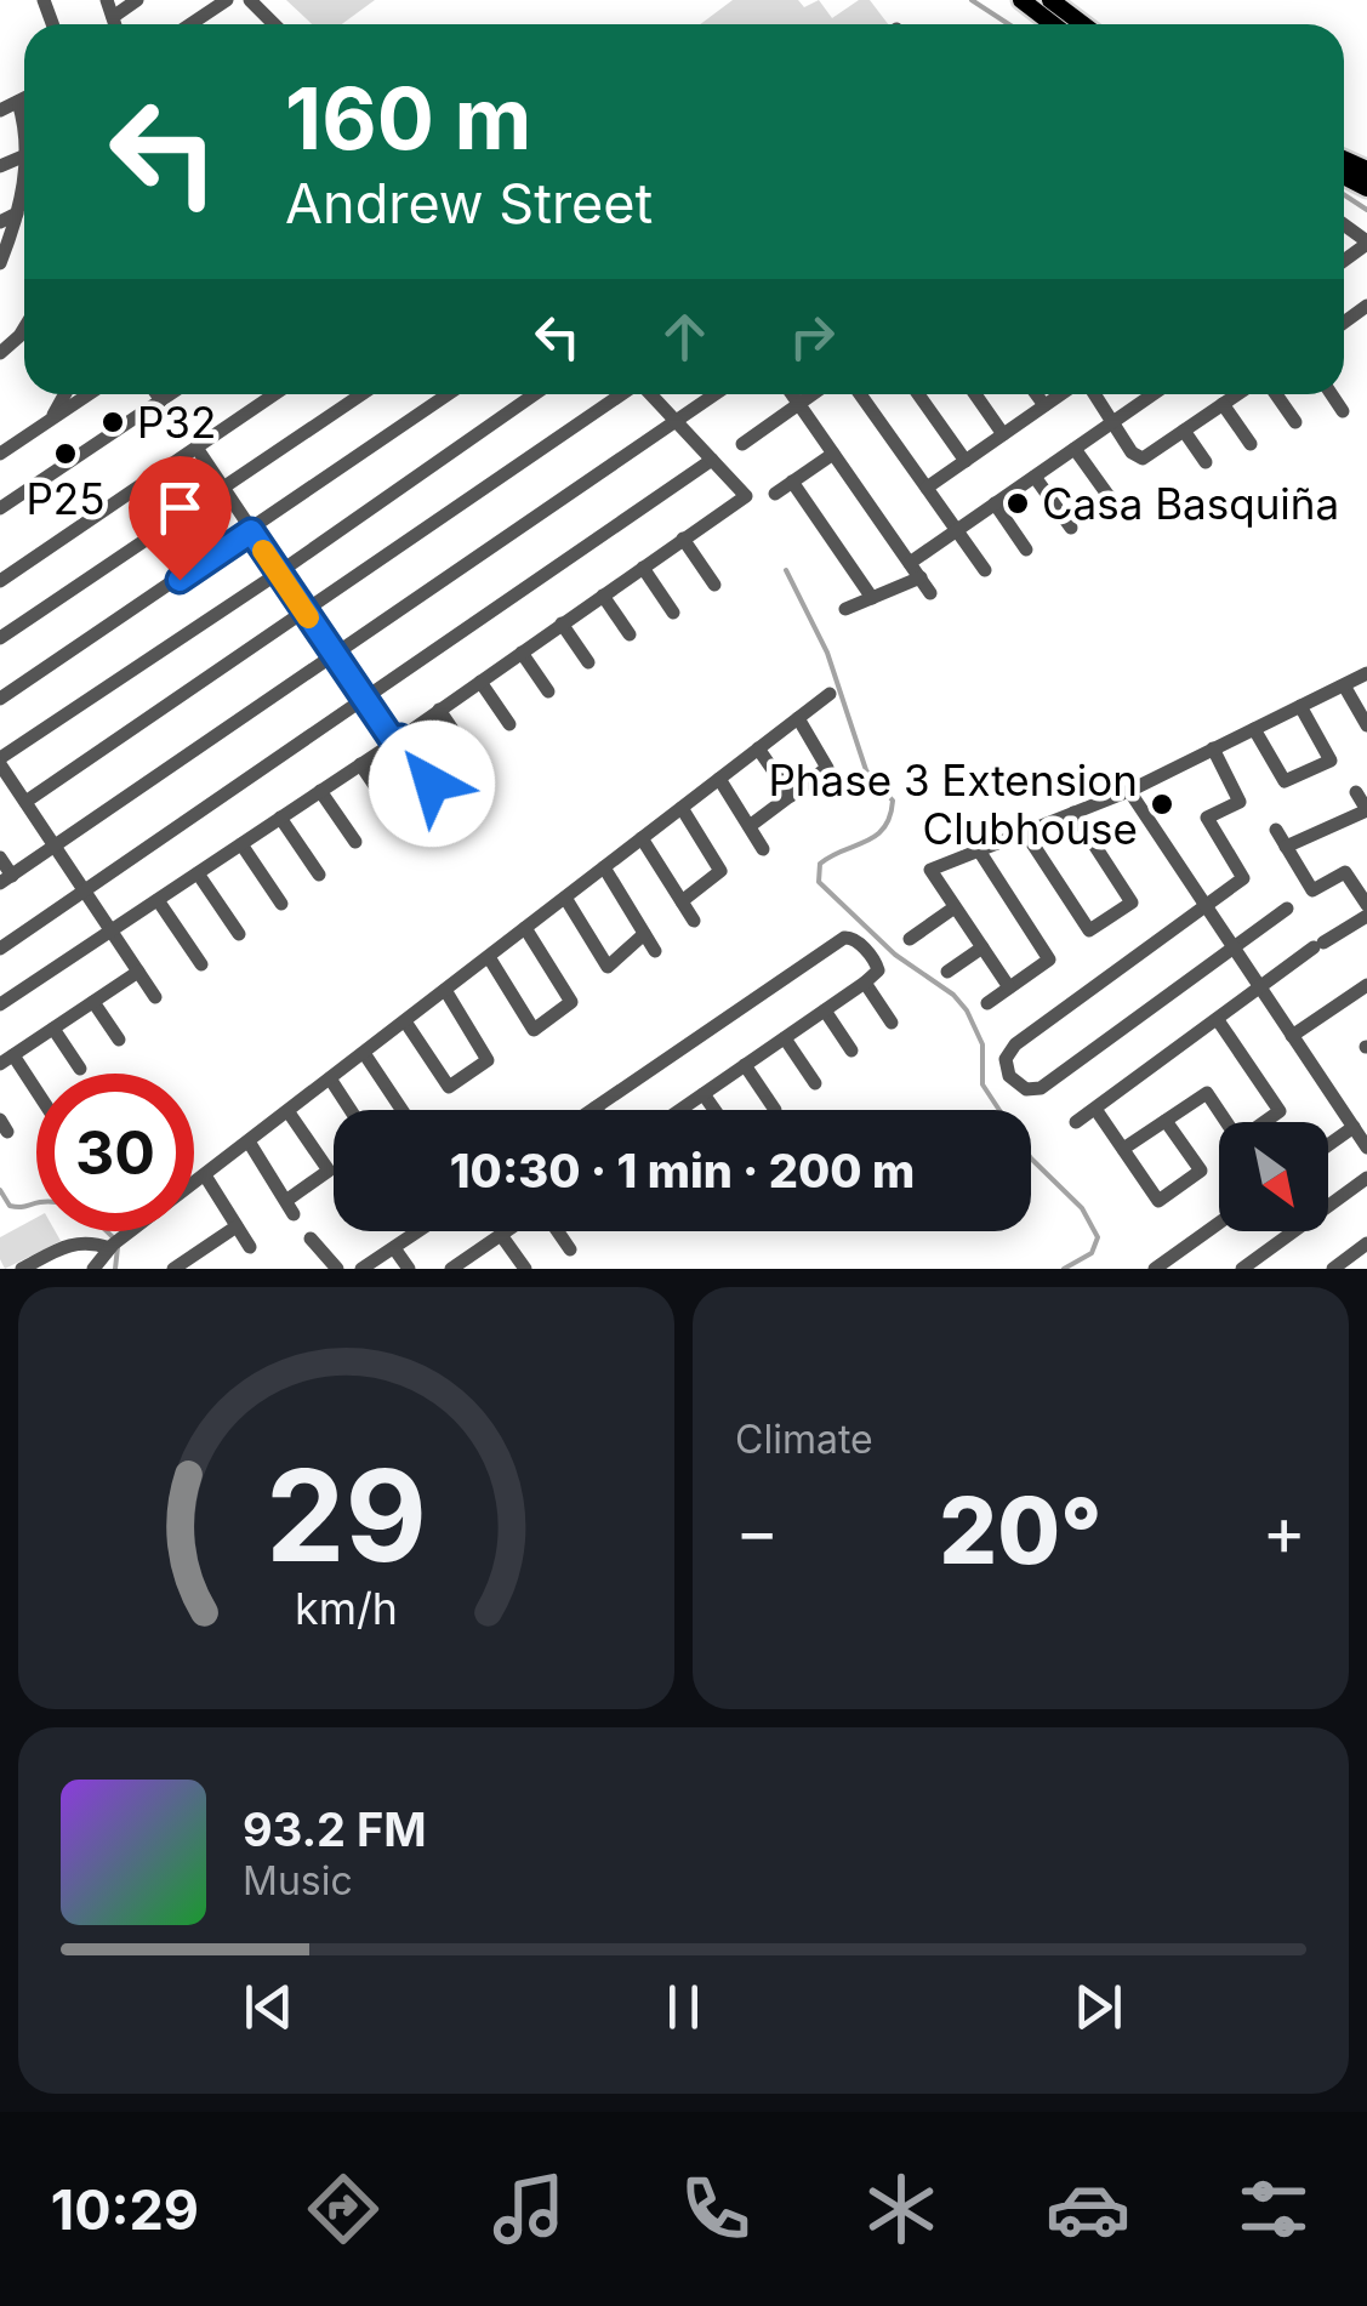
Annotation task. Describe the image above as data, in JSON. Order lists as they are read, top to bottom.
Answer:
{
  "places": [
    "P32",
    "P25",
    "Casa Basquiña",
    "Phase 3 Extension Clubhouse"
  ],
  "north": "bottom right",
  "page": {
    "turn": ["160 m", "Andrew Street"],
    "limit": "30",
    "trip": "10:30 · 1 min · 200 m",
    "tile": "Climate",
    "heat": ["−", "20°", "+"],
    "song": ["93.2 FM", "Music"],
    "tabs": "10:29",
    "gauge": ["29", "km/h"]
  }
}
